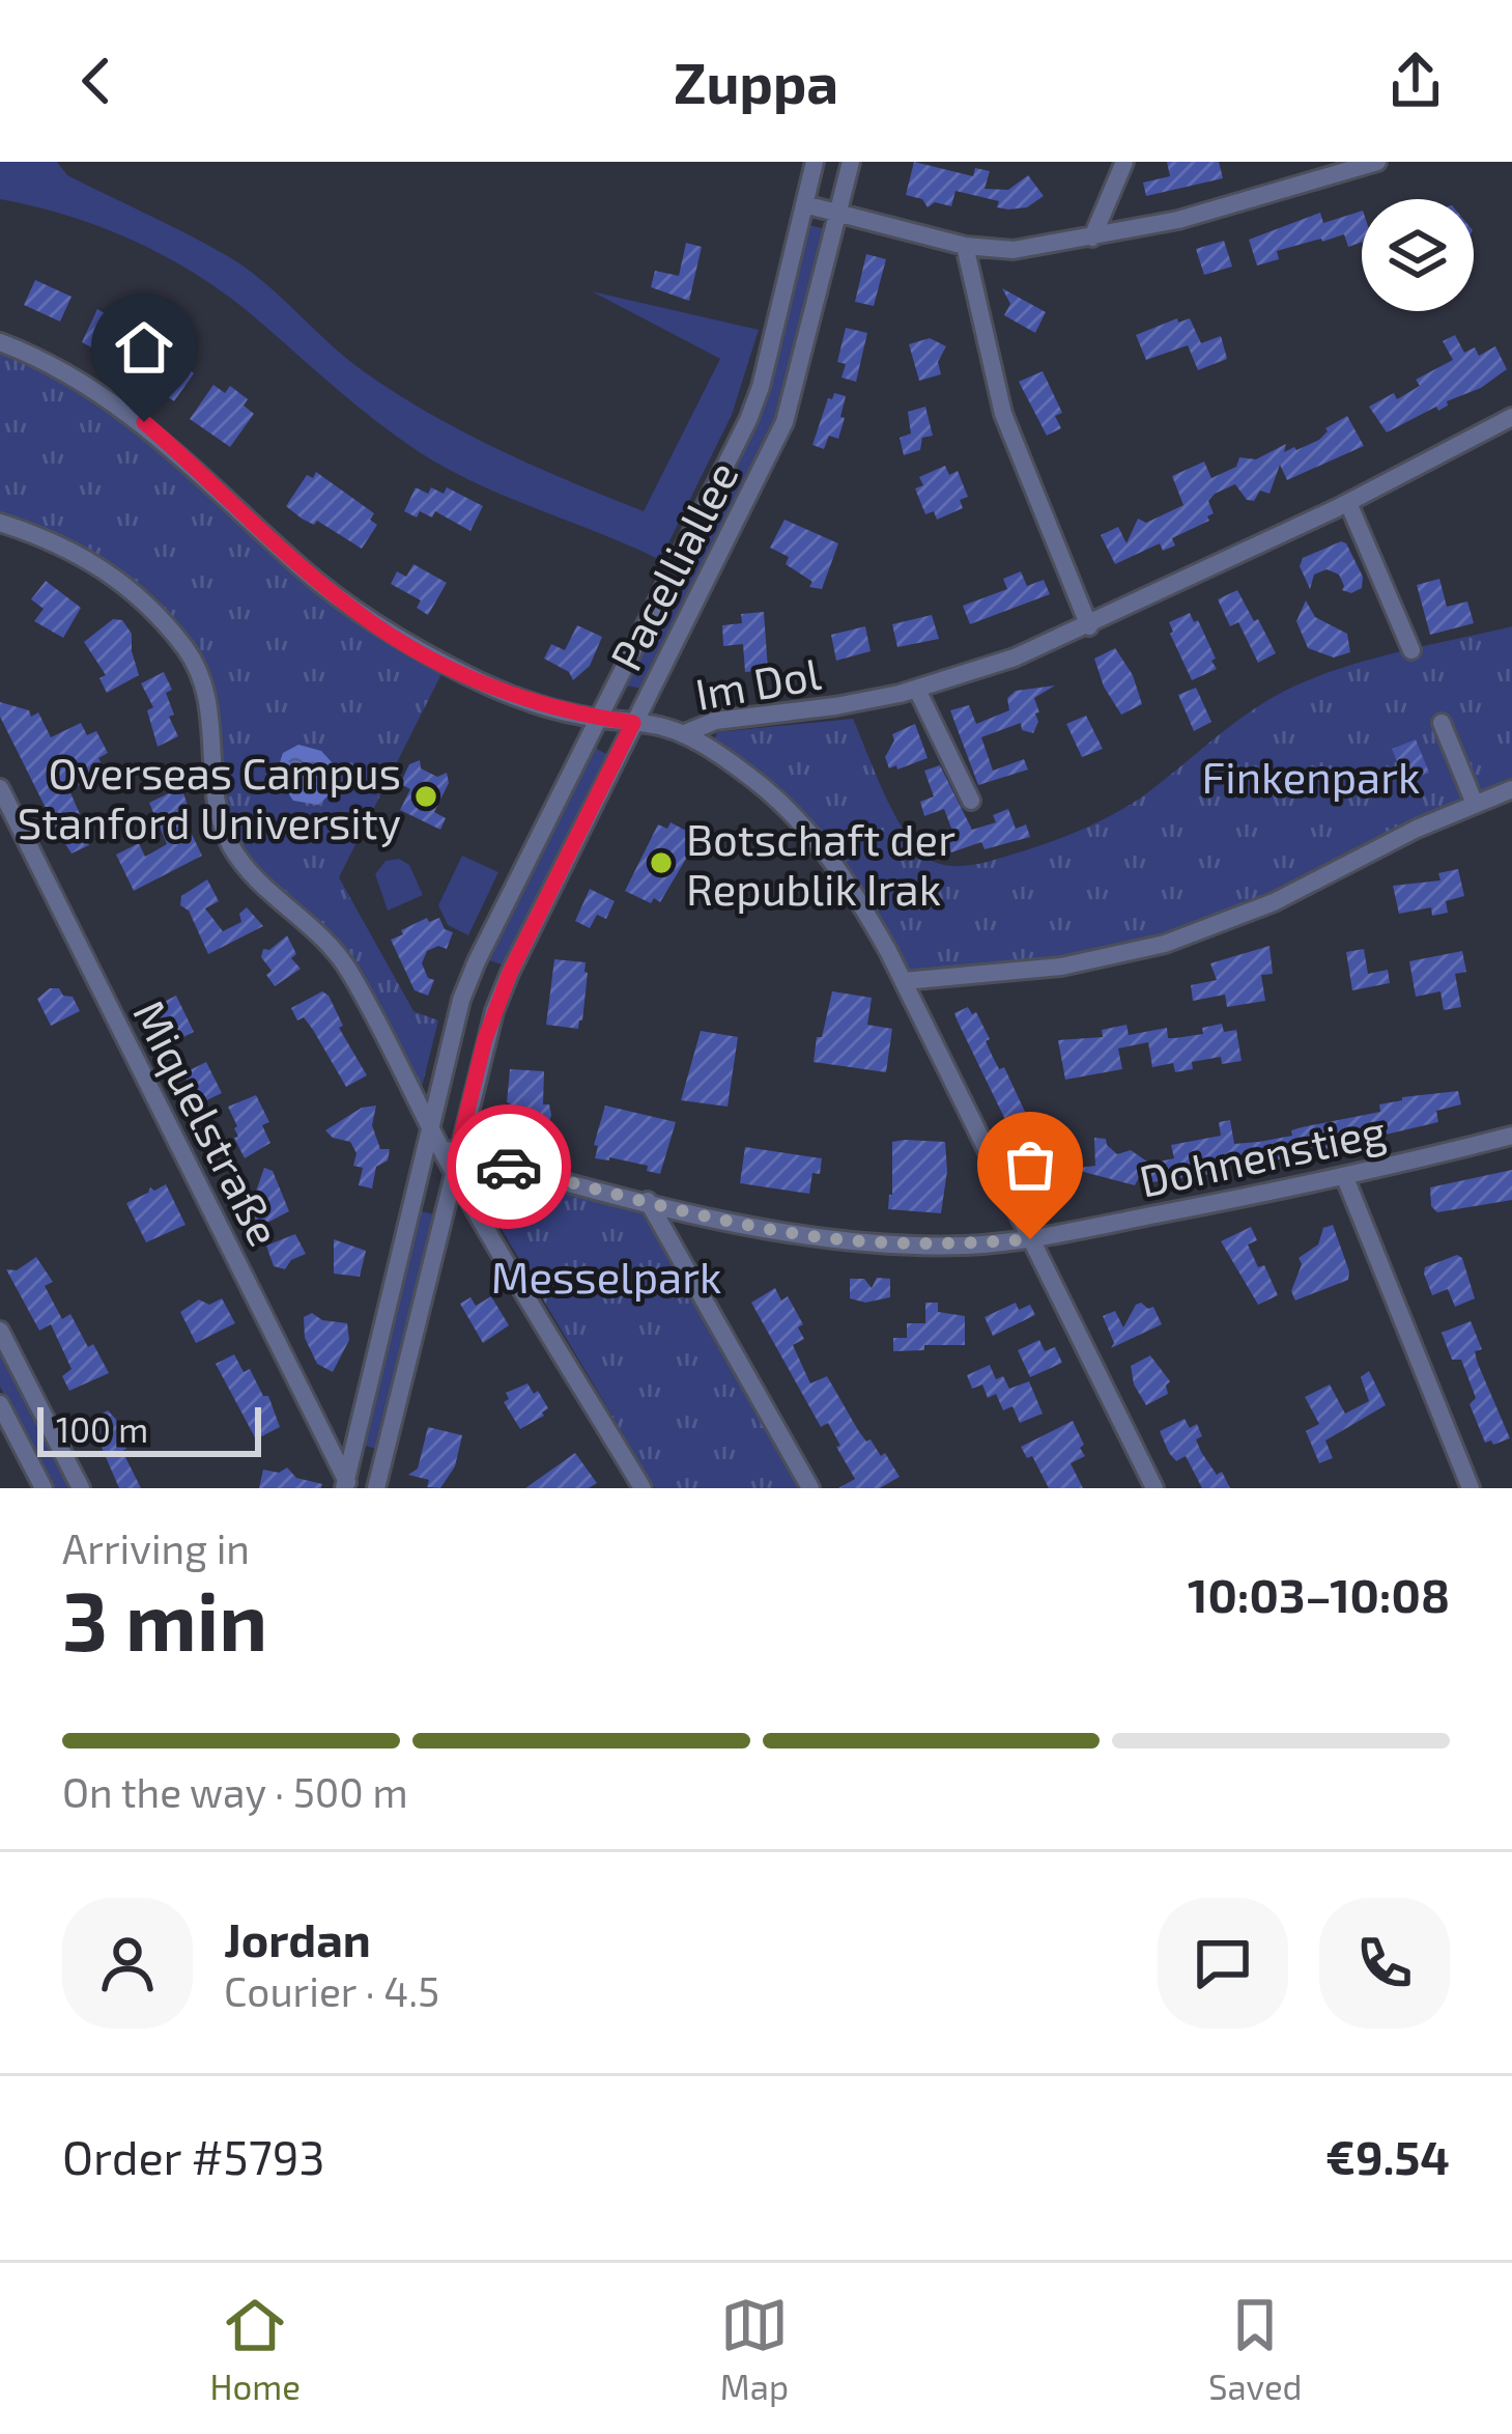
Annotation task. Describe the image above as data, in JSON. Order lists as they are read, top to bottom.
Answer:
{
  "streets": {
    "street": [
      "Pacelliallee",
      "Im Dol",
      "Miquelstraße",
      "Dohnenstieg"
    ]
  },
  "crossings": [
    ["Pacelliallee", "Im Dol"],
    ["Pacelliallee", "Miquelstraße"],
    ["Pacelliallee", "Dohnenstieg"]
  ],
  "parks": ["Finkenpark", "Messelpark"],
  "places": ["Overseas Campus Stanford University", "Botschaft der Republik Irak"],
  "scale_bar": "100 m",
  "page": {
    "header": "Zuppa",
    "scale": "100 m",
    "heading": ["3 min", "Arriving in", "10:03–10:08"],
    "panel": [
      "Jordan",
      "Courier · 4.5",
      "Order #5793",
      "€9.54"
    ],
    "bar": "On the way · 500 m",
    "tabs": ["Home", "Map", "Saved"]
  }
}
